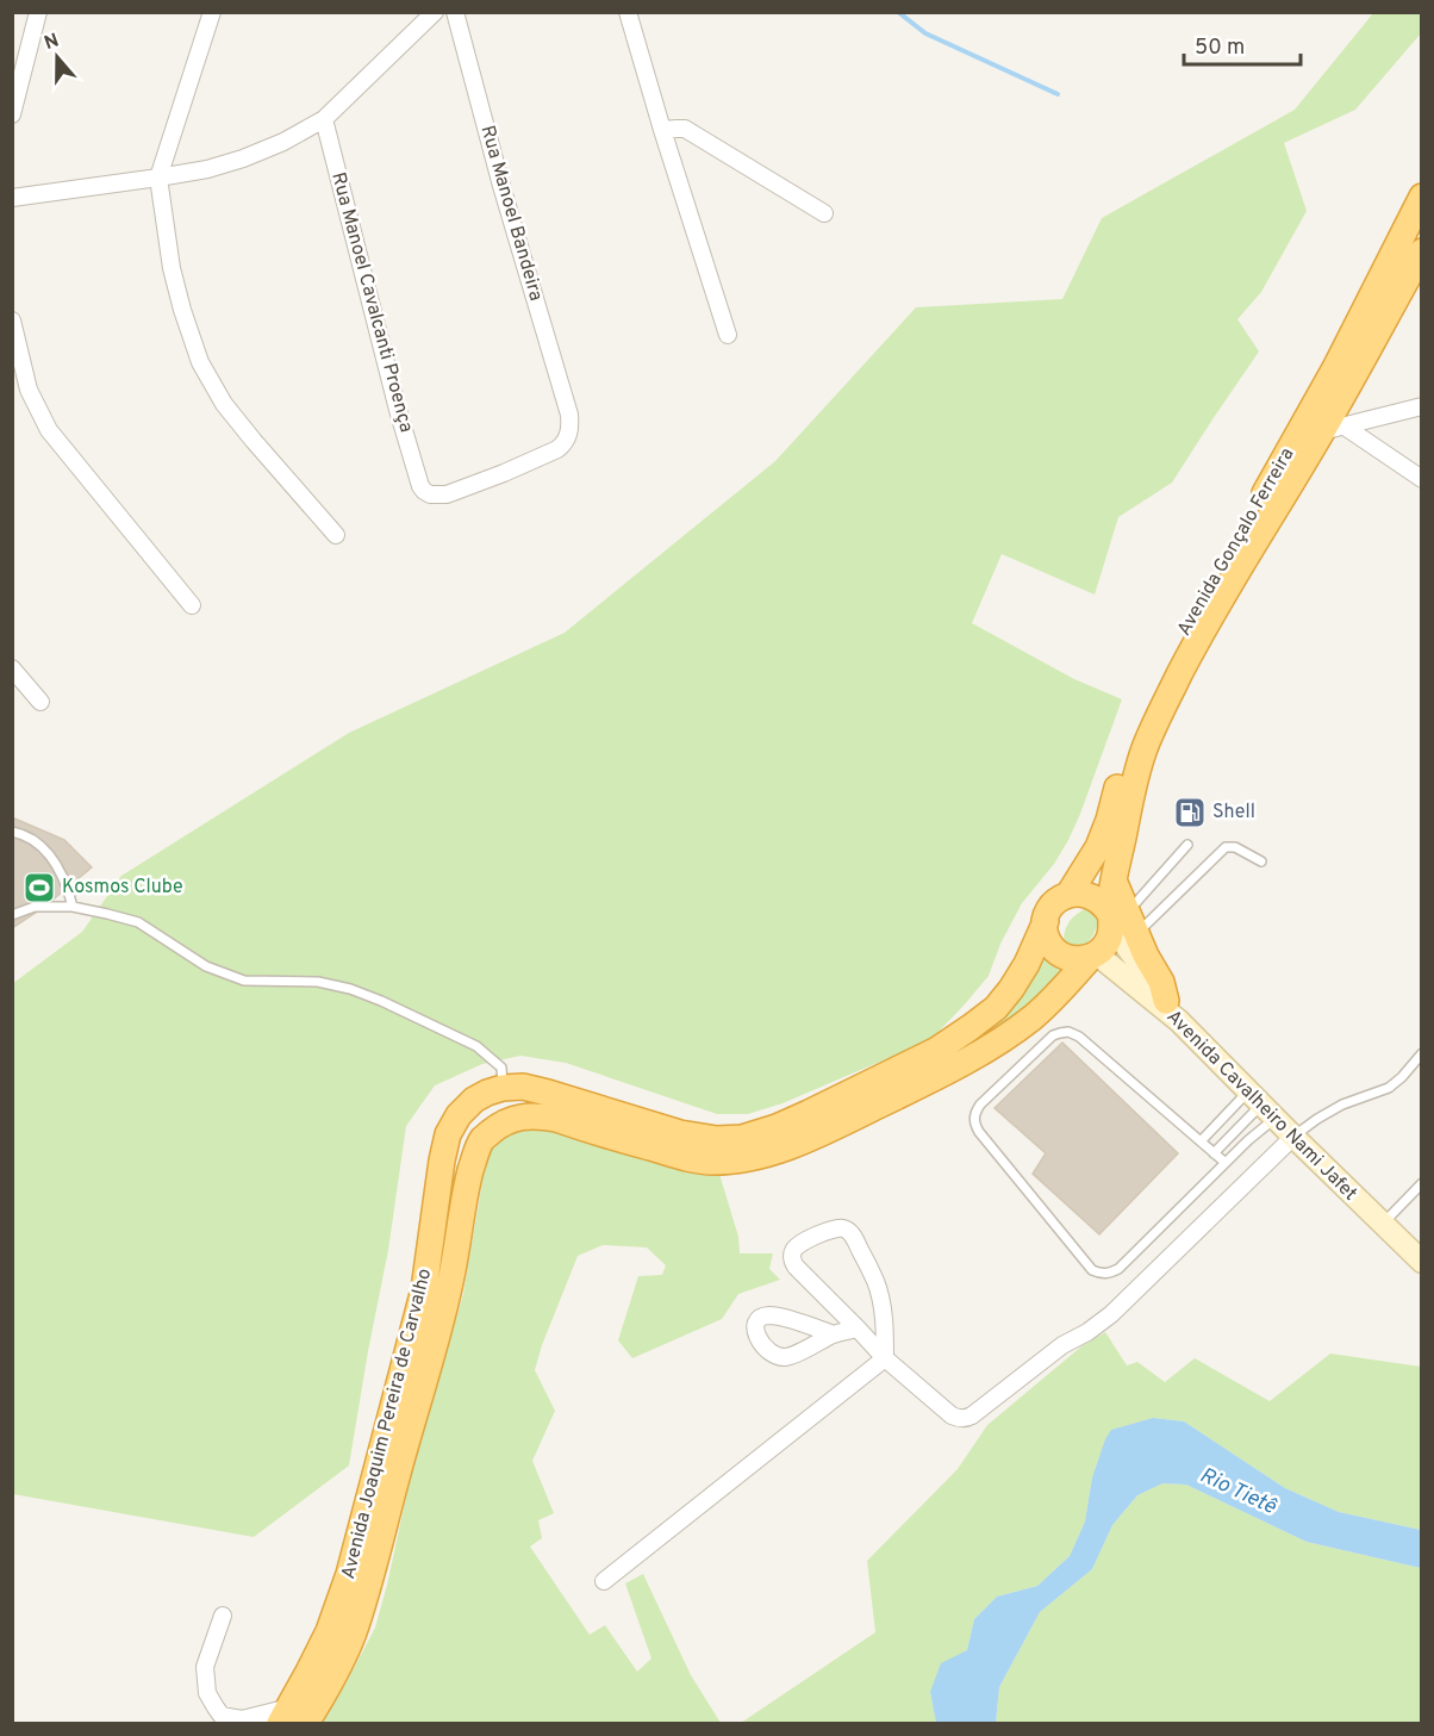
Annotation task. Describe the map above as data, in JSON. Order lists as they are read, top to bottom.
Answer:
{
  "streets": {
    "highway": ["Avenida Gonçalo Ferreira", "Avenida Joaquim Pereira de Carvalho"],
    "main road": ["Avenida Cavalheiro Nami Jafet"],
    "street": ["Rua Manoel Bandeira", "Rua Manoel Cavalcanti Proença"]
  },
  "crossings": [
    ["Rua Manoel Bandeira", "Rua Manoel Cavalcanti Proença"],
    ["Avenida Gonçalo Ferreira", "Avenida Cavalheiro Nami Jafet"],
    ["Avenida Gonçalo Ferreira", "Avenida Joaquim Pereira de Carvalho"],
    ["Avenida Cavalheiro Nami Jafet", "Avenida Joaquim Pereira de Carvalho"]
  ],
  "water": ["Rio Tietê"],
  "places": {
    "fuel station": ["Shell"],
    "sports": ["Kosmos Clube"]
  },
  "scale_bar": "50 m",
  "north": "top"
}
